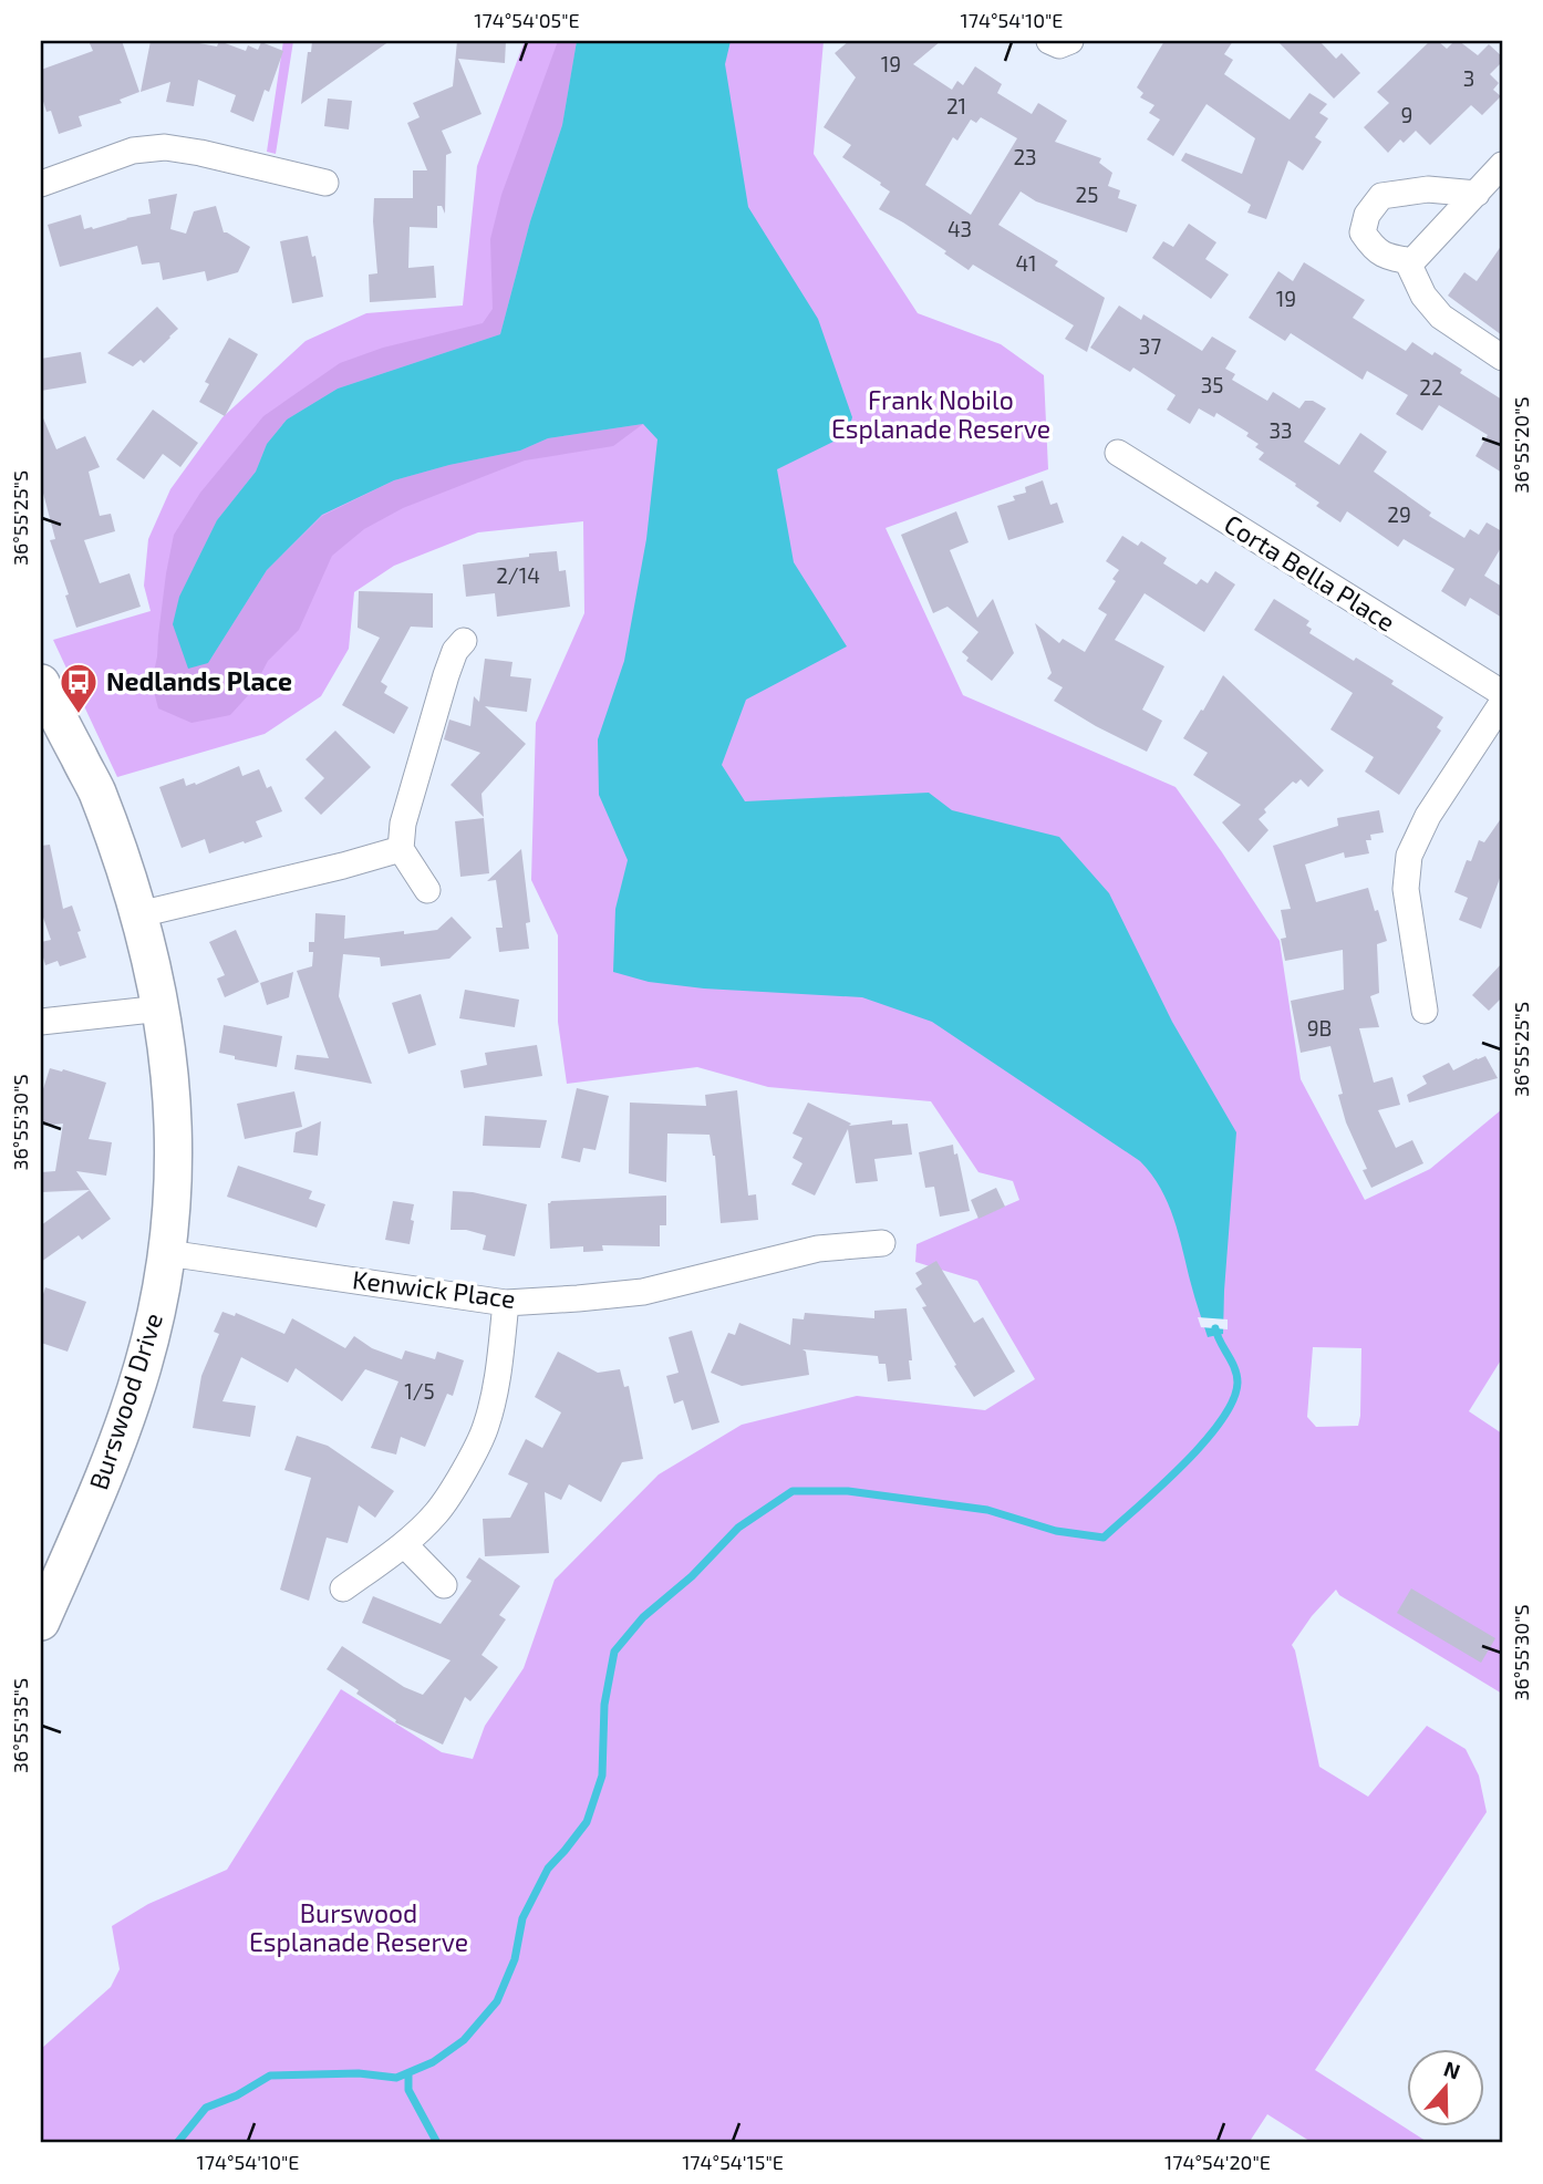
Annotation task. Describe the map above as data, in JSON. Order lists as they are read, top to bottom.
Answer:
{
  "streets": {
    "street": ["Corta Bella Place", "Kenwick Place", "Burswood Drive"]
  },
  "crossings": [
    ["Kenwick Place", "Burswood Drive"]
  ],
  "parks": ["Frank Nobilo Esplanade Reserve", "Burswood Esplanade Reserve"],
  "places": {
    "bus stop": ["Nedlands Place"]
  },
  "house_numbers": [
    "19",
    "3",
    "21",
    "9",
    "23",
    "25",
    "43",
    "41",
    "19",
    "37",
    "35",
    "22",
    "33",
    "29",
    "2/14",
    "9B",
    "1/5"
  ],
  "north": "top",
  "coordinates": [
    "174°54'05\"E",
    "174°54'10\"E",
    "36°55'20\"S",
    "36°55'25\"S",
    "36°55'30\"S",
    "36°55'35\"S",
    "174°54'15\"E",
    "174°54'20\"E"
  ]
}
